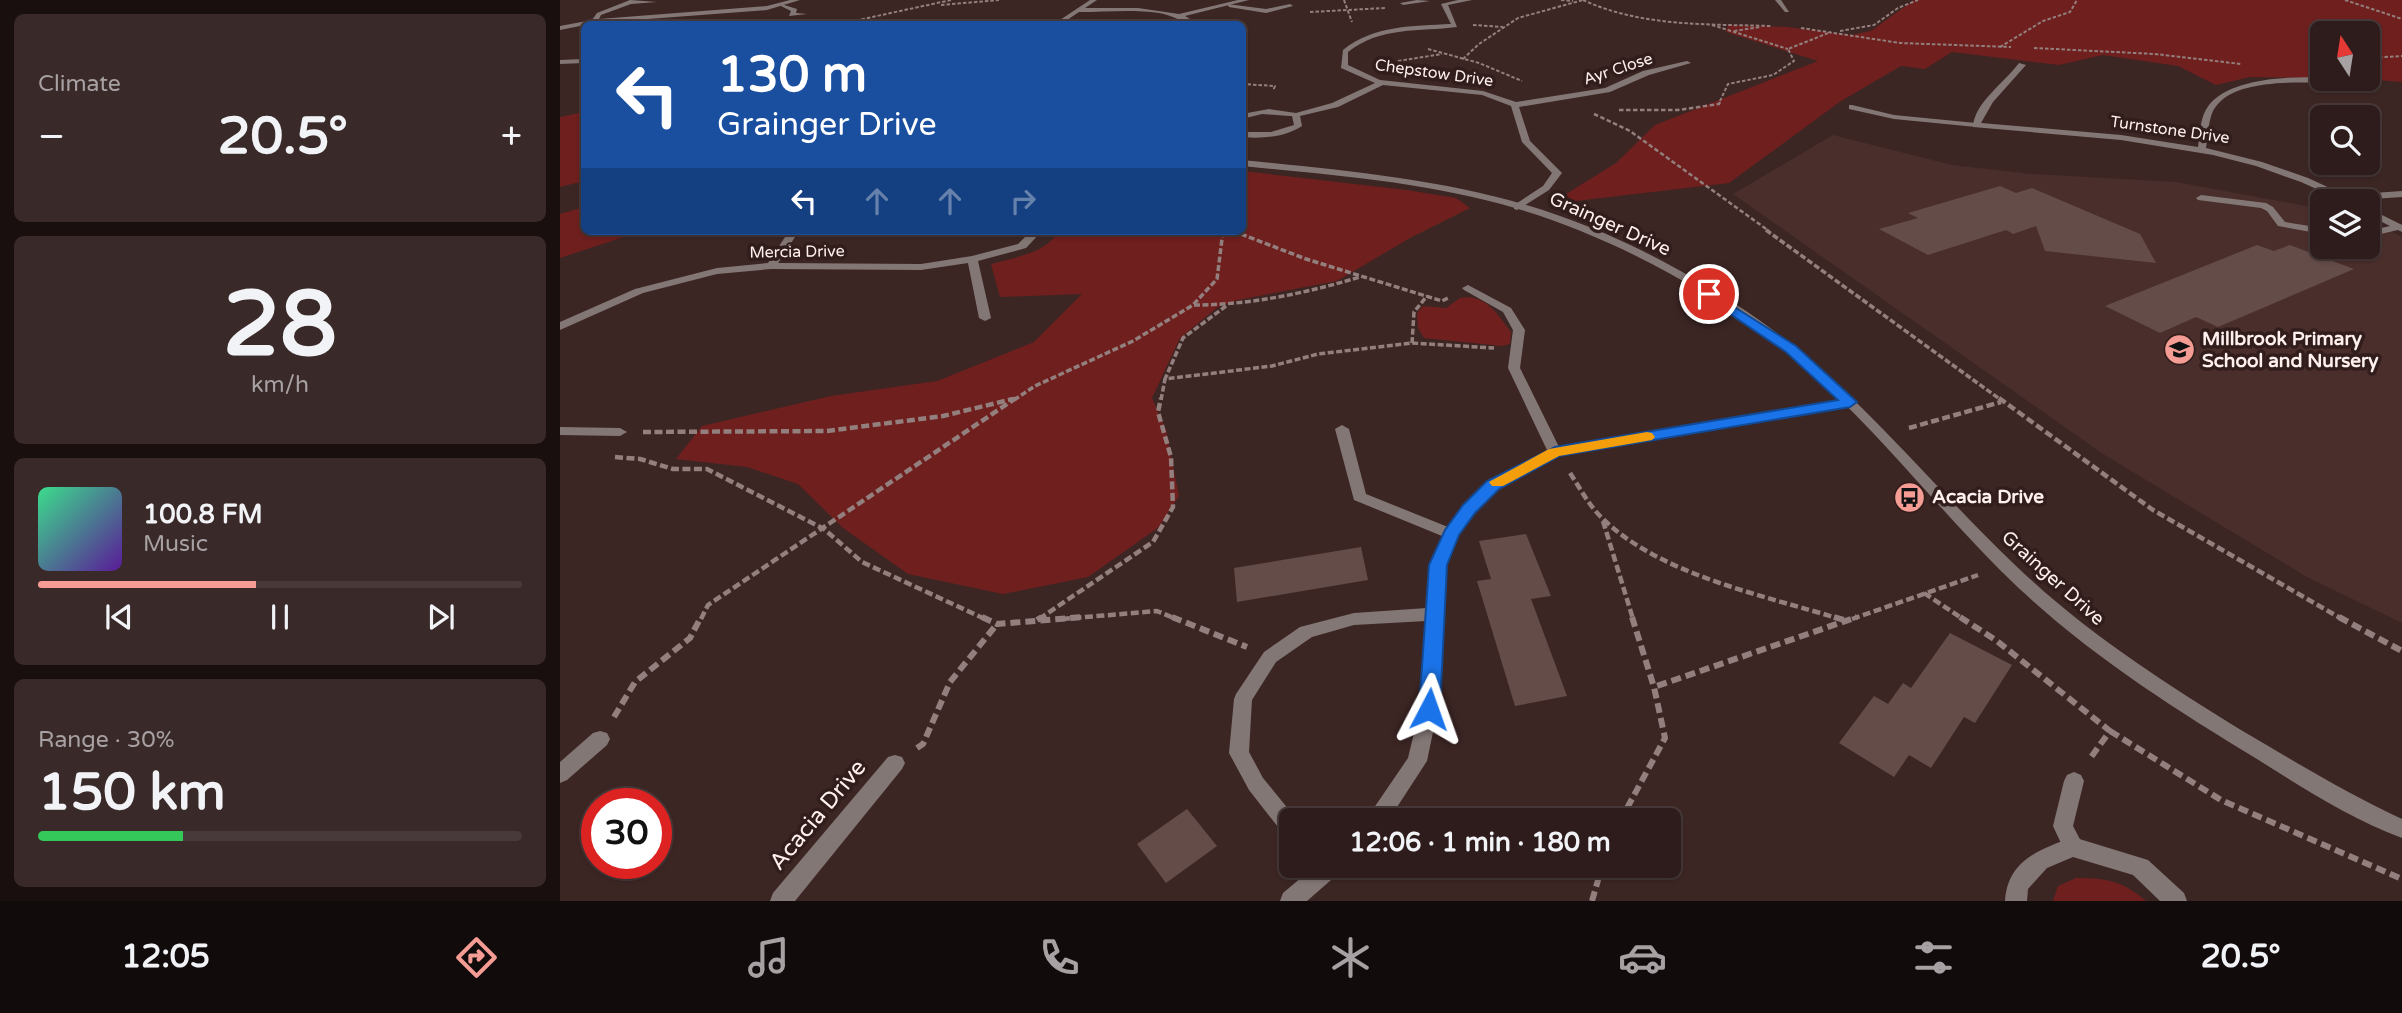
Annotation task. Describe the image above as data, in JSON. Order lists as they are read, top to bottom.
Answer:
{
  "streets": {
    "street": [
      "Ayr Close",
      "Chepstow Drive",
      "Turnstone Drive",
      "Grainger Drive",
      "Mercia Drive",
      "Acacia Drive"
    ]
  },
  "crossings": [
    ["Ayr Close", "Chepstow Drive"],
    ["Chepstow Drive", "Grainger Drive"]
  ],
  "places": {
    "school or university": ["Millbrook Primary School and Nursery"],
    "bus stop": ["Acacia Drive"]
  },
  "north": "top",
  "page": {
    "tile": [
      "Climate",
      ["28", "km/h"],
      ["Range · 30%", "150 km"]
    ],
    "turn": ["130 m", "Grainger Drive"],
    "heat": ["−", "20.5°", "+"],
    "song": ["100.8 FM", "Music"],
    "limit": "30",
    "trip": "12:06 · 1 min · 180 m",
    "tabs": ["12:05", "20.5°"]
  }
}
